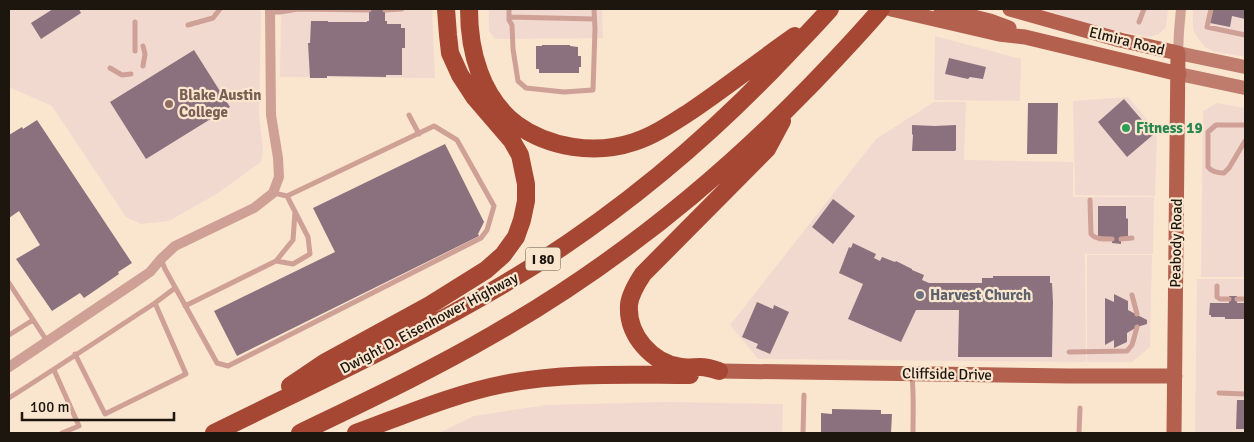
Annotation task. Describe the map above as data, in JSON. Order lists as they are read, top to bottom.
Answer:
{
  "streets": {
    "highway": ["I 80", "Dwight D. Eisenhower Highway"],
    "main road": ["Elmira Road", "Peabody Road", "Cliffside Drive"]
  },
  "crossings": [
    ["Elmira Road", "Peabody Road"],
    ["Peabody Road", "Cliffside Drive"]
  ],
  "places": ["Blake Austin College", "Fitness 19", "Harvest Church"],
  "scale_bar": "100 m"
}
